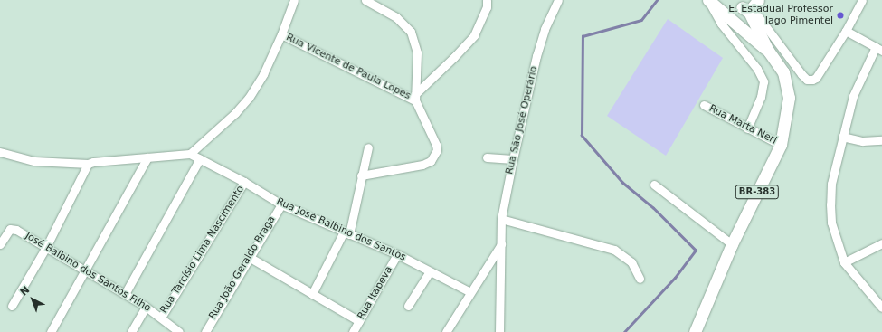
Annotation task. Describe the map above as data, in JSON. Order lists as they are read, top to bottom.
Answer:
{
  "streets": {
    "highway": ["BR-383"],
    "street": [
      "Rua Vicente de Paula Lopes",
      "Rua São José Operário",
      "Rua Marta Neri",
      "Rua José Balbino dos Santos",
      "Rua Tarcísio Lima Nascimento",
      "Rua João Geraldo Braga",
      "José Balbino dos Santos Filho",
      "Rua Itapeva"
    ]
  },
  "crossings": [
    ["Rua Marta Neri", "BR-383"],
    ["Rua José Balbino dos Santos", "Rua Tarcísio Lima Nascimento"],
    ["Rua José Balbino dos Santos", "Rua João Geraldo Braga"],
    ["Rua José Balbino dos Santos", "Rua Itapeva"],
    ["Rua Tarcísio Lima Nascimento", "José Balbino dos Santos Filho"]
  ],
  "places": ["E. Estadual Professor Iago Pimentel"],
  "north": "top left"
}
